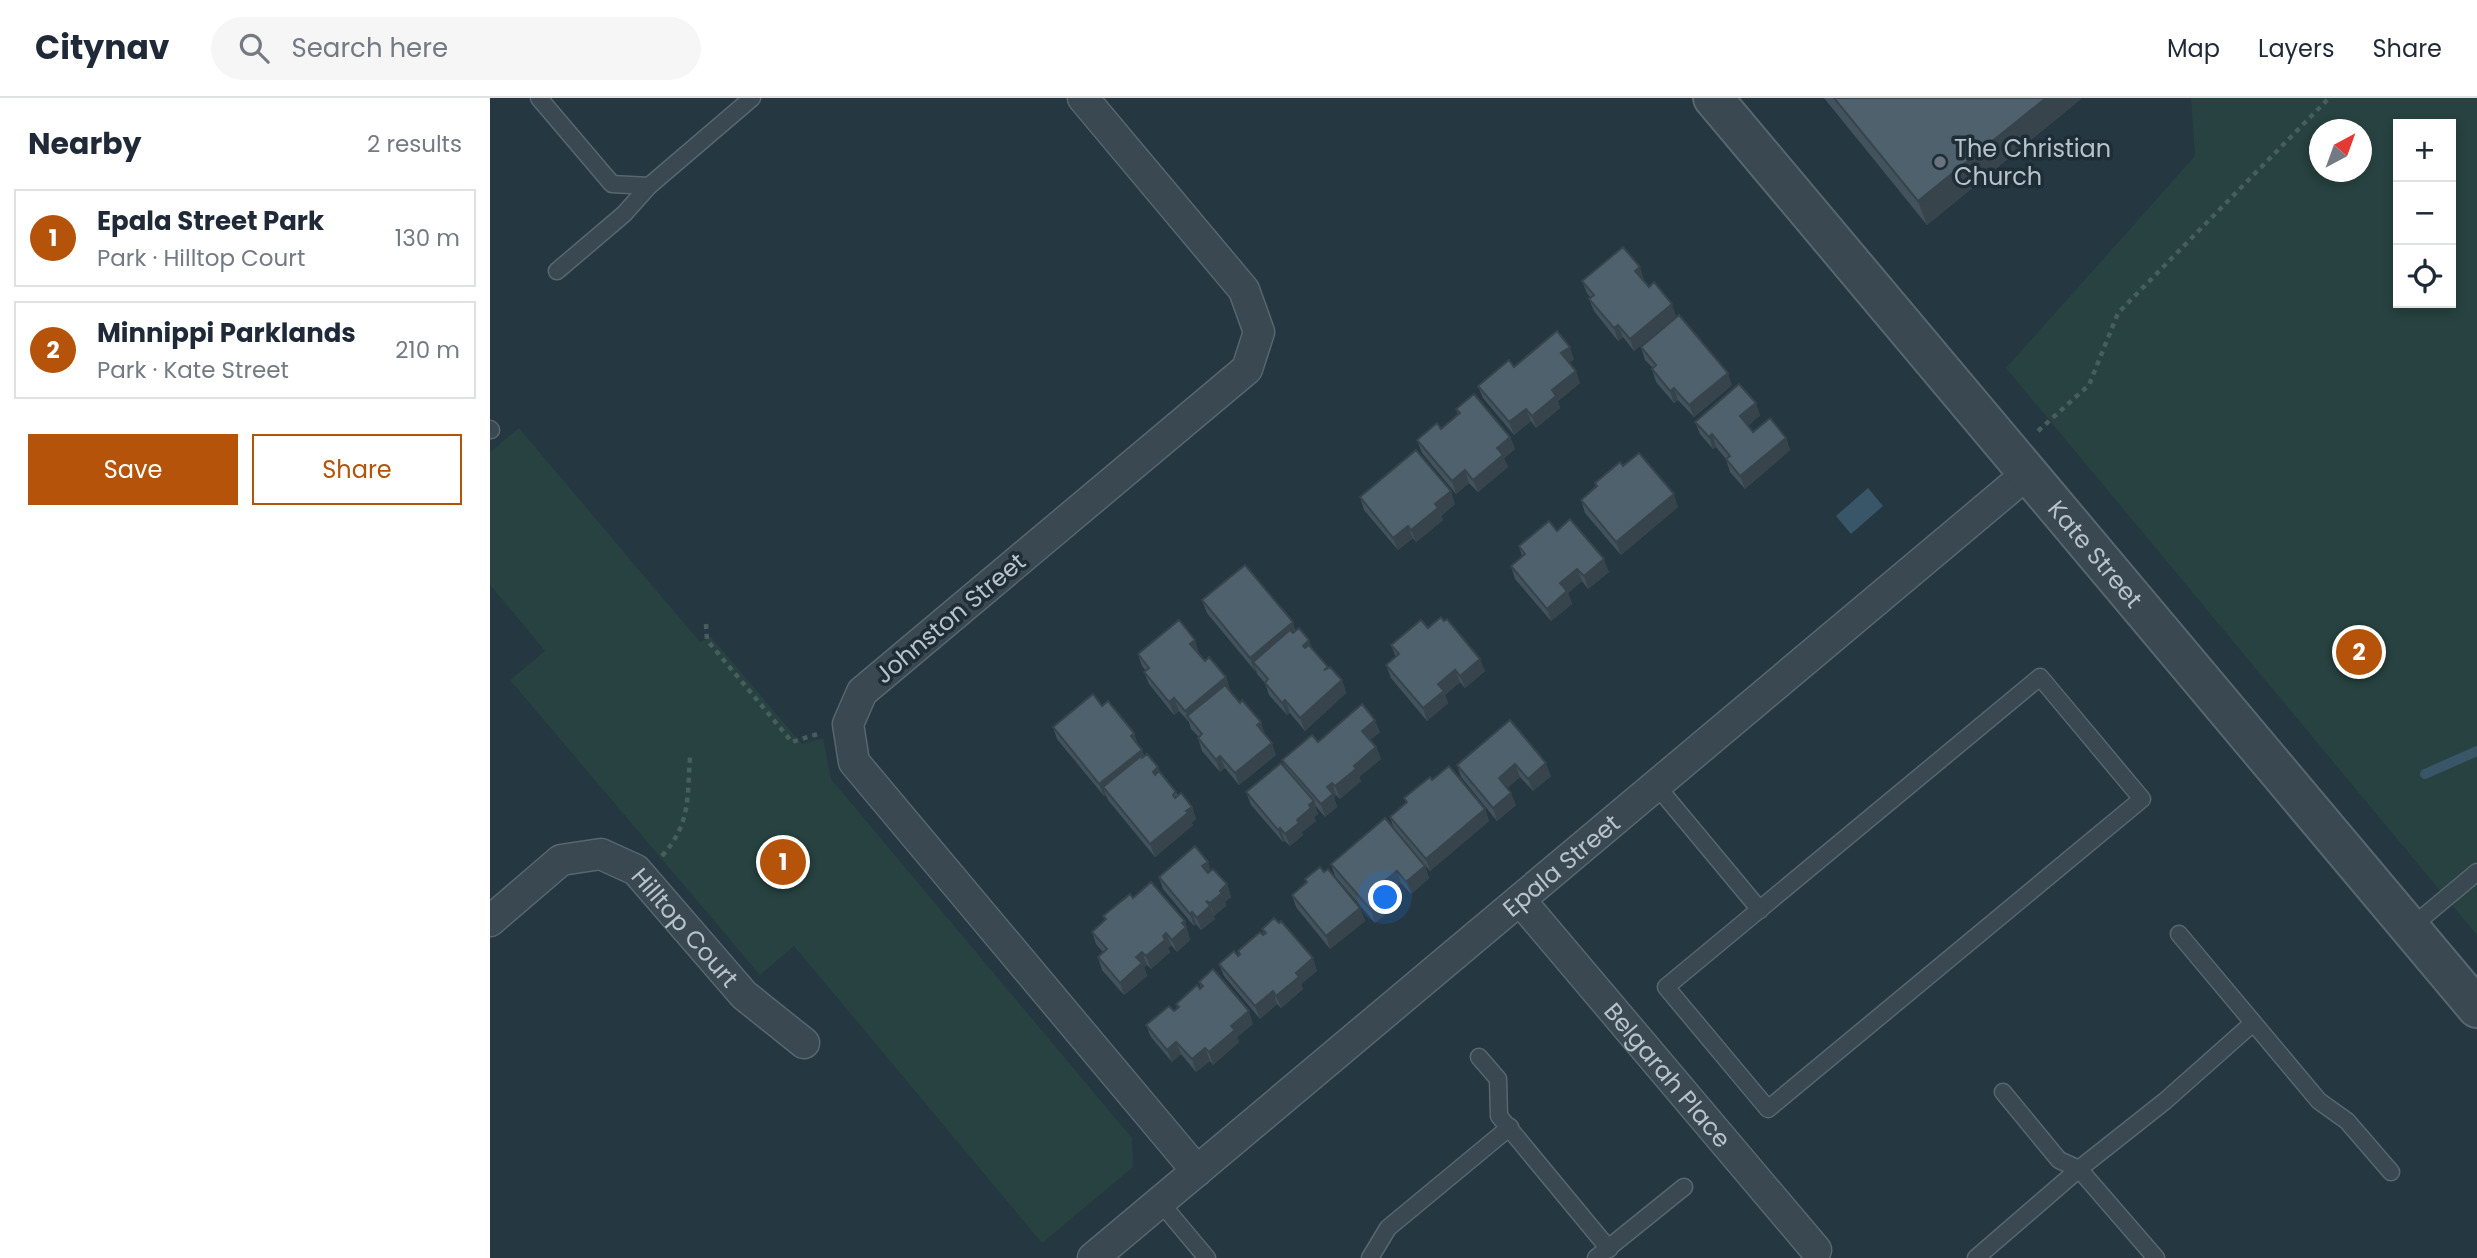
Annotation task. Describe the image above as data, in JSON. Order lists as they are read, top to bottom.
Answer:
{
  "streets": {
    "street": [
      "Kate Street",
      "Johnston Street",
      "Epala Street",
      "Hilltop Court",
      "Belgarah Place"
    ]
  },
  "crossings": [
    ["Kate Street", "Epala Street"],
    ["Epala Street", "Belgarah Place"]
  ],
  "places": ["The Christian Church"],
  "north": "top right",
  "page": {
    "header": "Citynav",
    "search": "Search here",
    "nav": ["Map", "Layers", "Share"],
    "heading": ["Nearby", "2 results"],
    "map_buttons": ["+", "−"],
    "list": [
      {
        "mark": "1",
        "name": "Epala Street Park",
        "note": "Park · Hilltop Court",
        "value": "130 m"
      },
      {
        "mark": "2",
        "name": "Minnippi Parklands",
        "note": "Park · Kate Street",
        "value": "210 m"
      }
    ],
    "buttons": ["Save", "Share"],
    "pins": ["2", "1"]
  }
}
